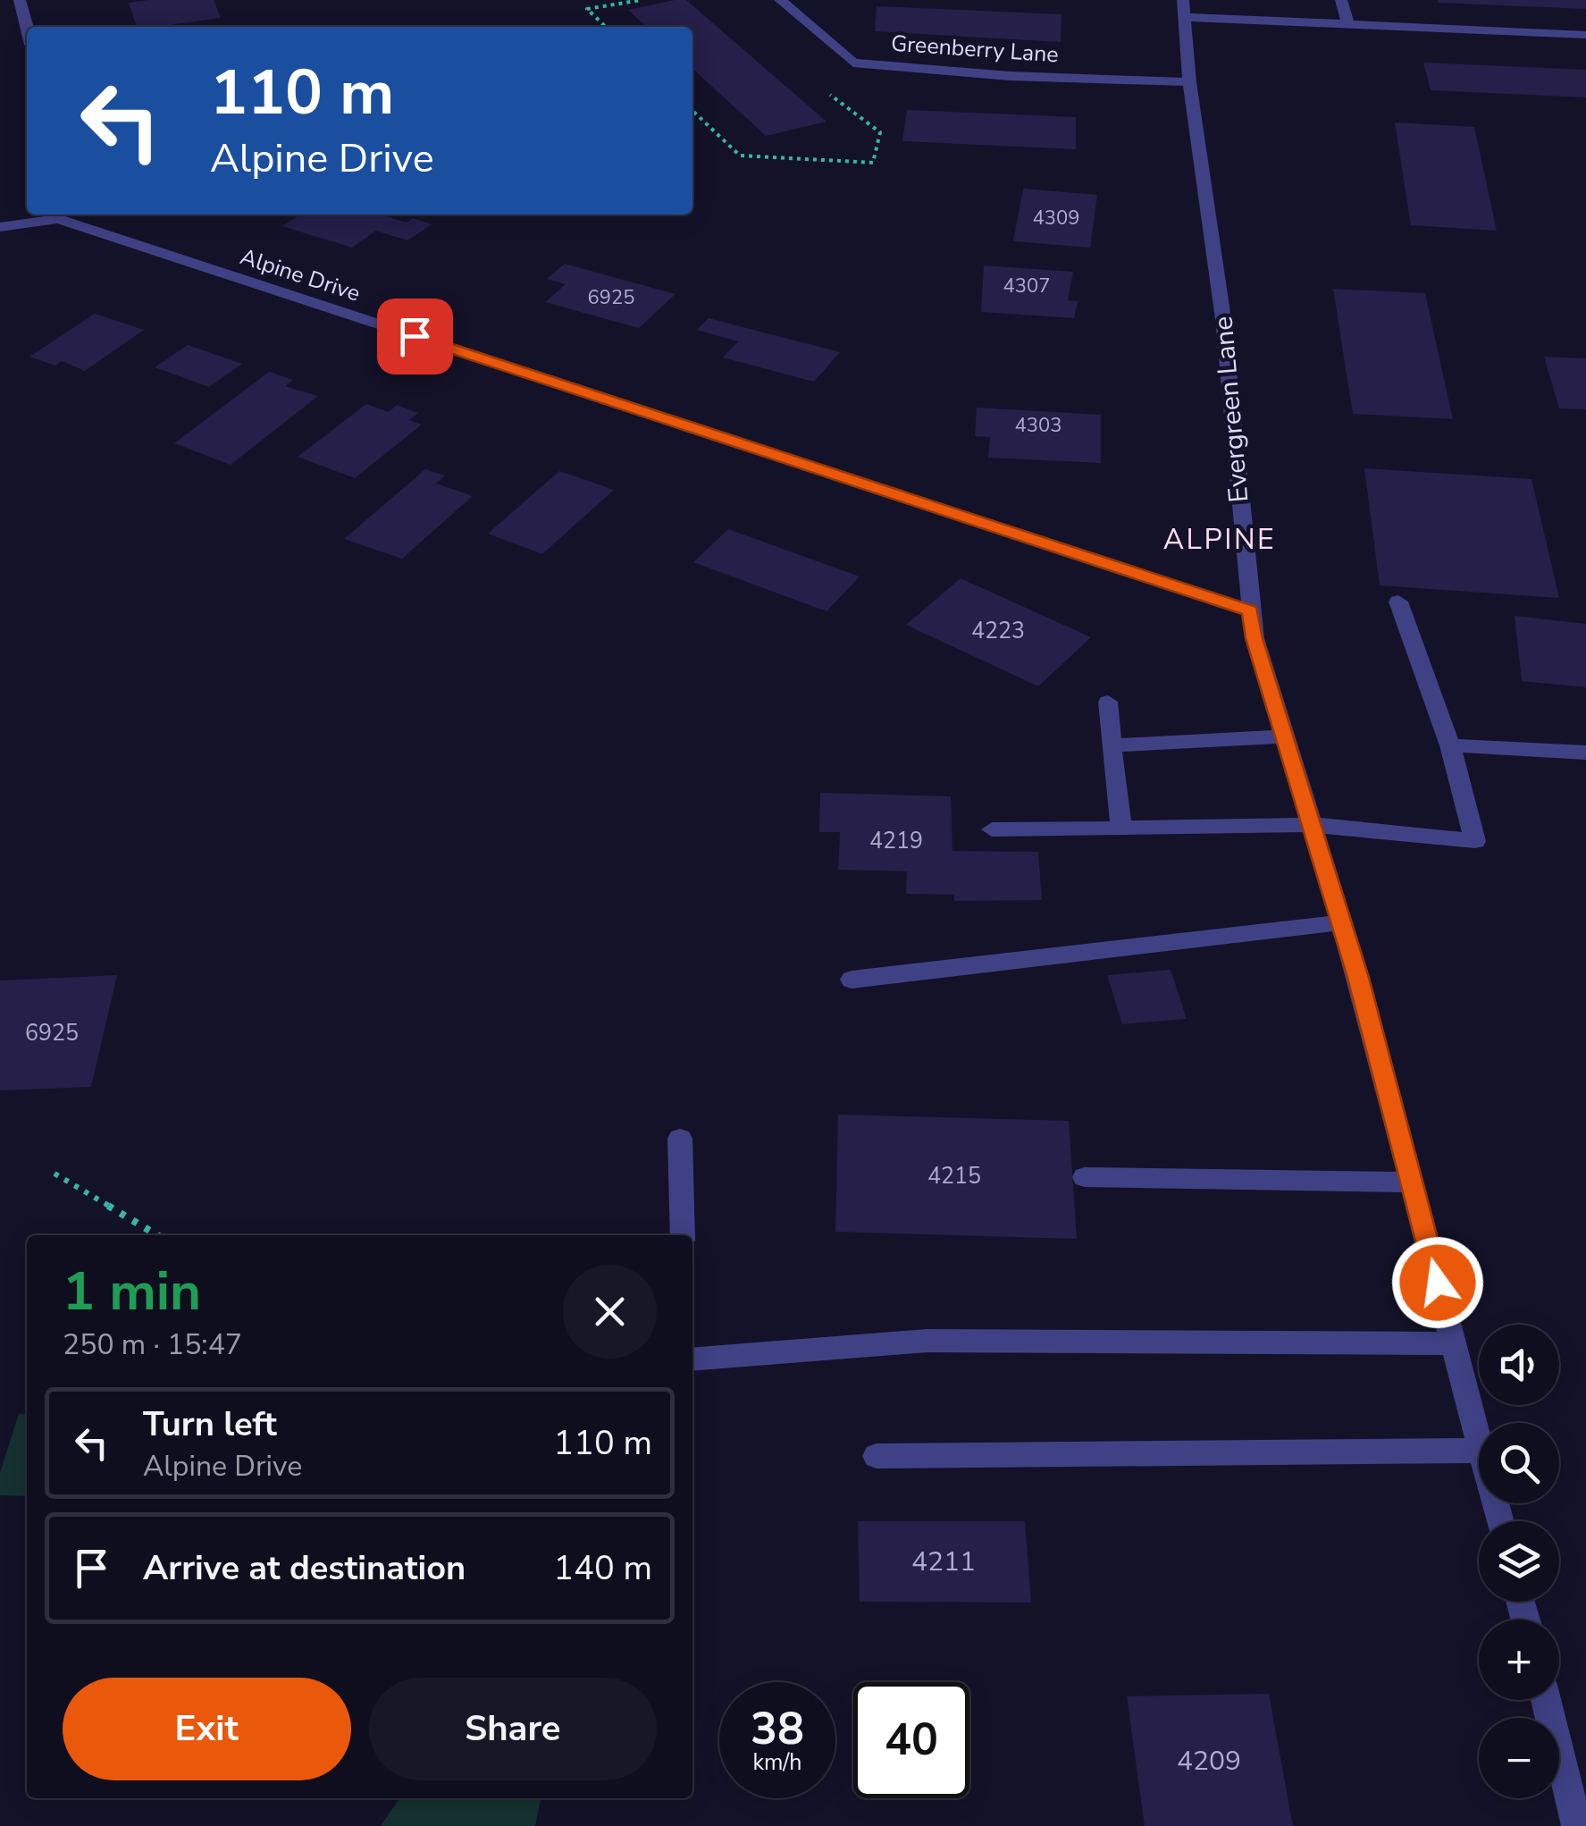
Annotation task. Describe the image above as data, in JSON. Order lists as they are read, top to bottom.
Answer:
{
  "streets": {
    "street": ["Greenberry Lane", "Alpine Drive", "Evergreen Lane"]
  },
  "crossings": [
    ["Greenberry Lane", "Evergreen Lane"],
    ["Alpine Drive", "Evergreen Lane"]
  ],
  "districts": ["ALPINE"],
  "house_numbers": [
    "4309",
    "4307",
    "6925",
    "4303",
    "4223",
    "4219",
    "6925",
    "4215",
    "4211",
    "4209"
  ],
  "page": {
    "turn": ["110 m", "Alpine Drive"],
    "heading": ["1 min", "250 m · 15:47"],
    "map_buttons": ["+", "−"],
    "list": [
      {
        "name": "Turn left",
        "note": "Alpine Drive",
        "value": "110 m"
      },
      {
        "name": "Arrive at destination",
        "value": "140 m"
      }
    ],
    "buttons": ["Exit", "Share"],
    "speed": "38 km/h",
    "limit": "40"
  }
}
